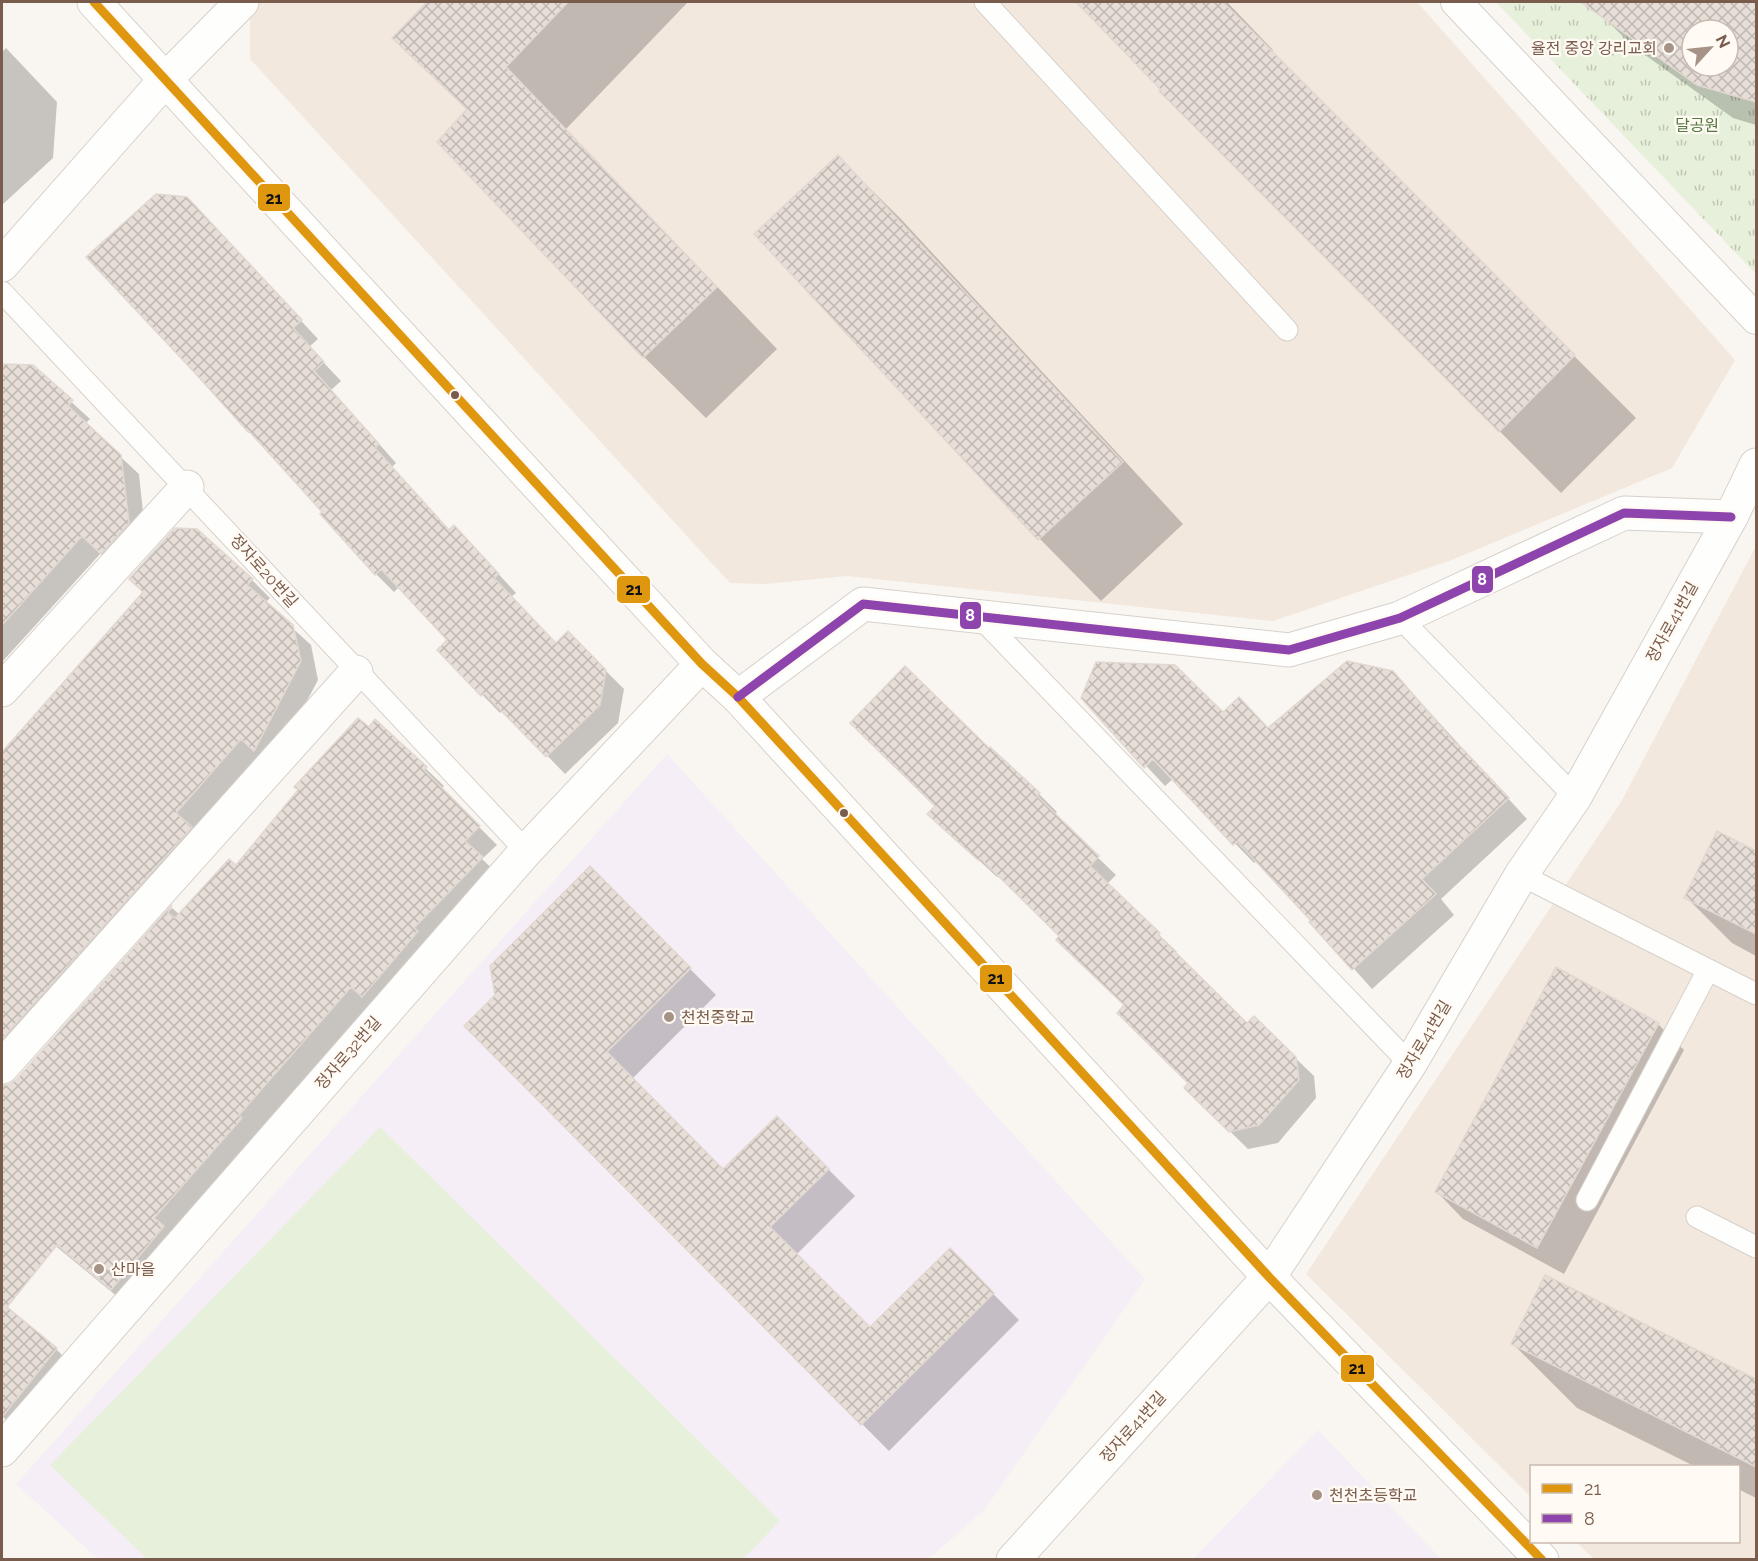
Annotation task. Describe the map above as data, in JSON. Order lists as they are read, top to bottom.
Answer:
{
  "streets": {
    "street": ["정자로41번길", "정자로32번길"],
    "lane": ["정자로20번길"]
  },
  "crossings": [
    ["정자로20번길", "정자로32번길"]
  ],
  "parks": ["달공원"],
  "places": [
    "율전 중앙 강리교회",
    "천천중학교",
    "산마을",
    "천천초등학교"
  ],
  "lines": ["transit line 21", "transit line 8"],
  "legend": ["21", "8"],
  "north": "top right"
}
